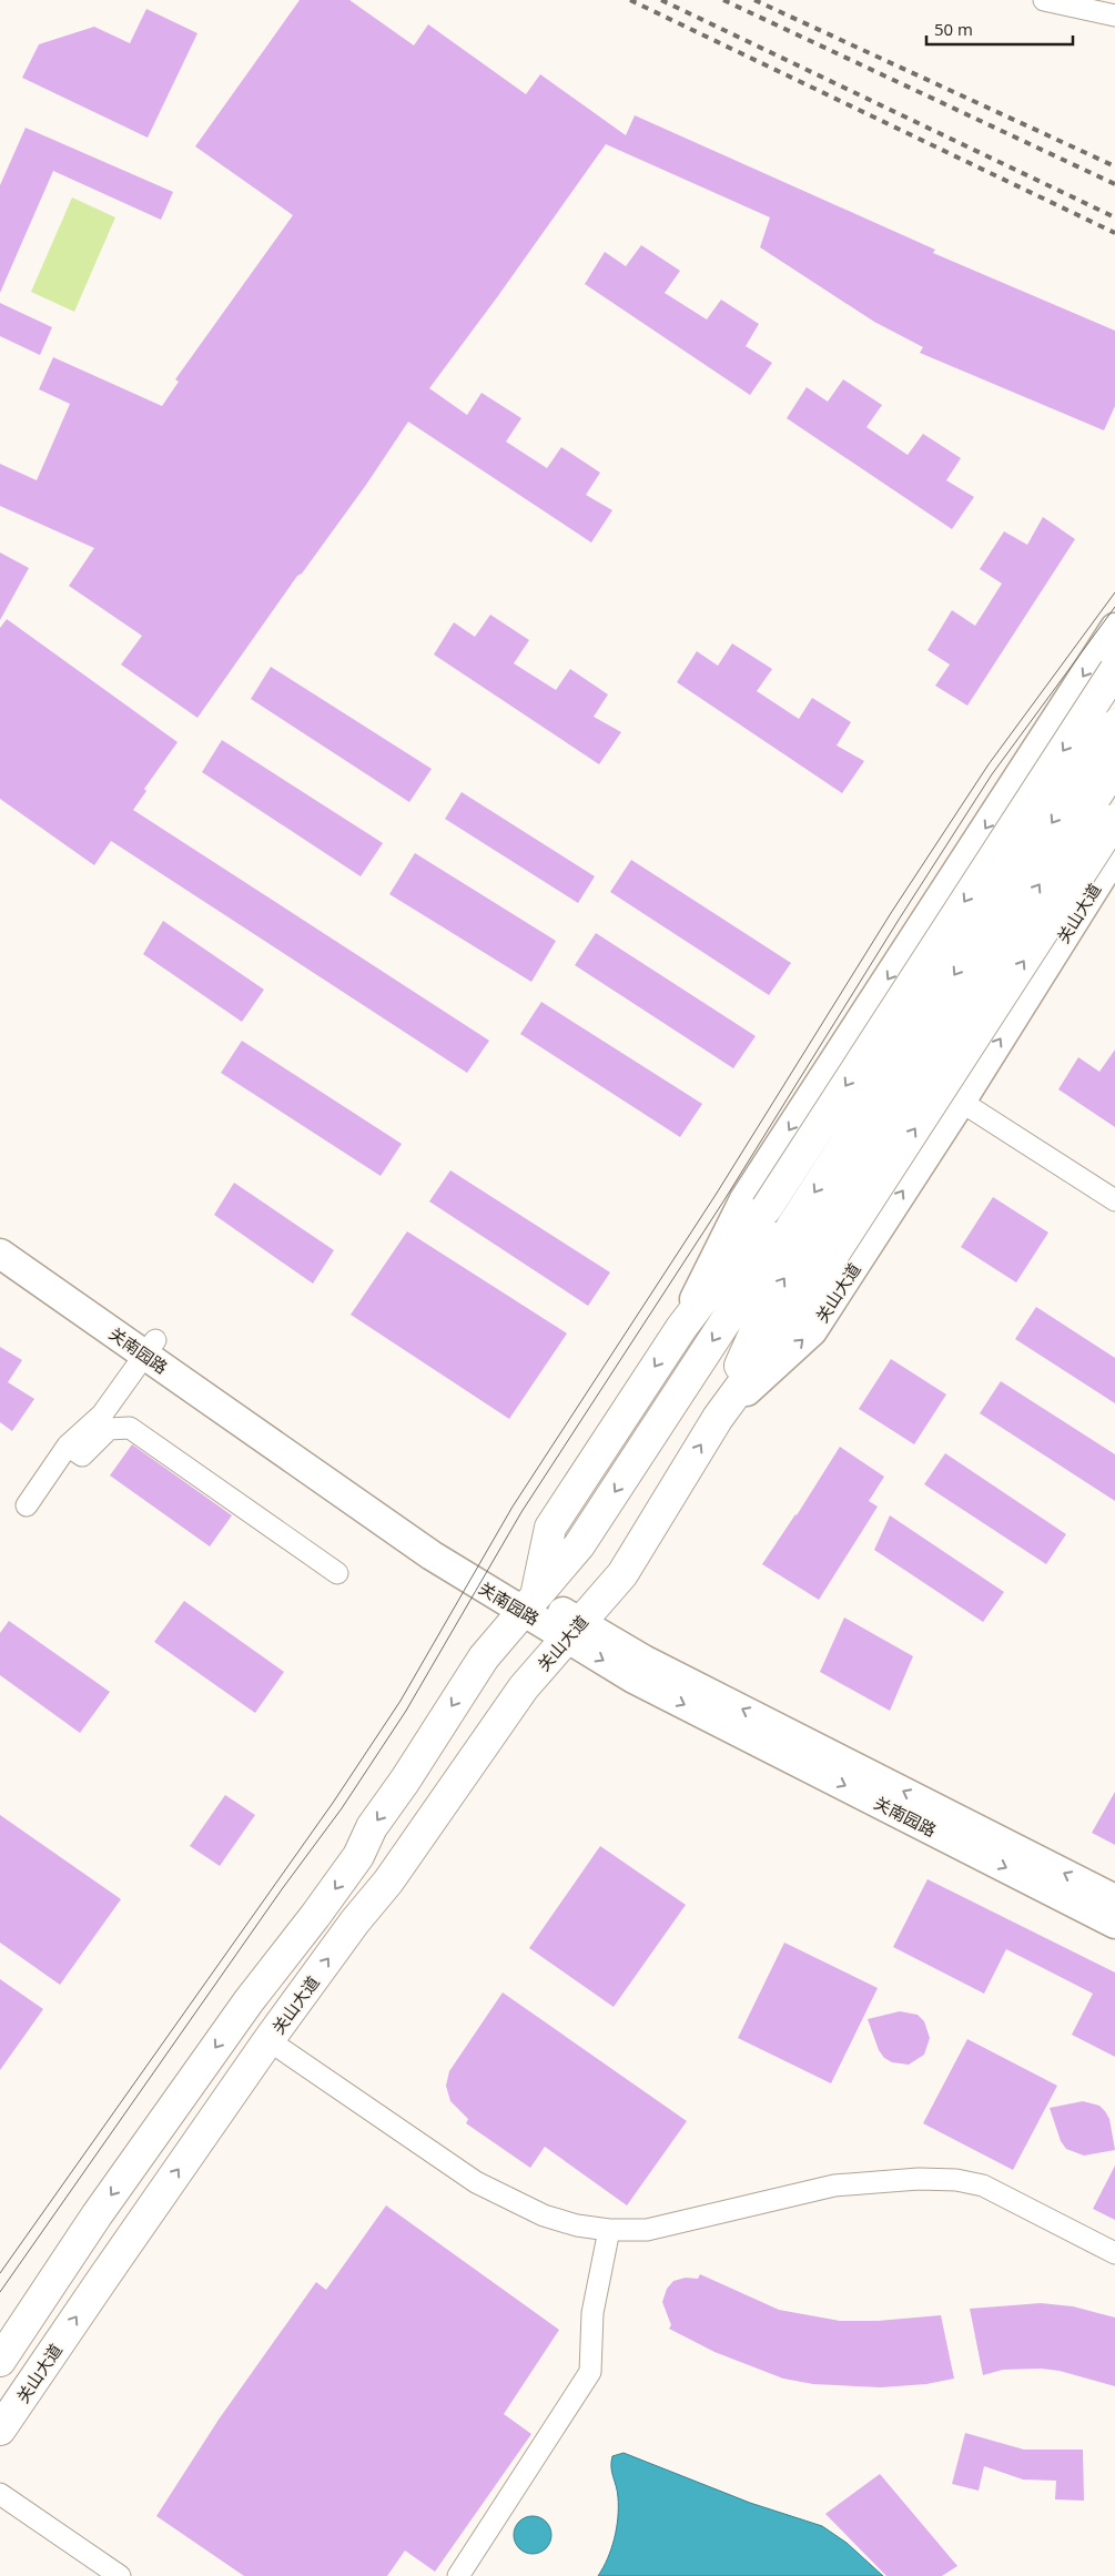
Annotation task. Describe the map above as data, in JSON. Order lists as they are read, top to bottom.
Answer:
{
  "streets": {
    "main road": ["关山大道", "关南园路"]
  },
  "crossings": [
    ["关山大道", "关南园路"]
  ],
  "scale_bar": "50 m"
}
